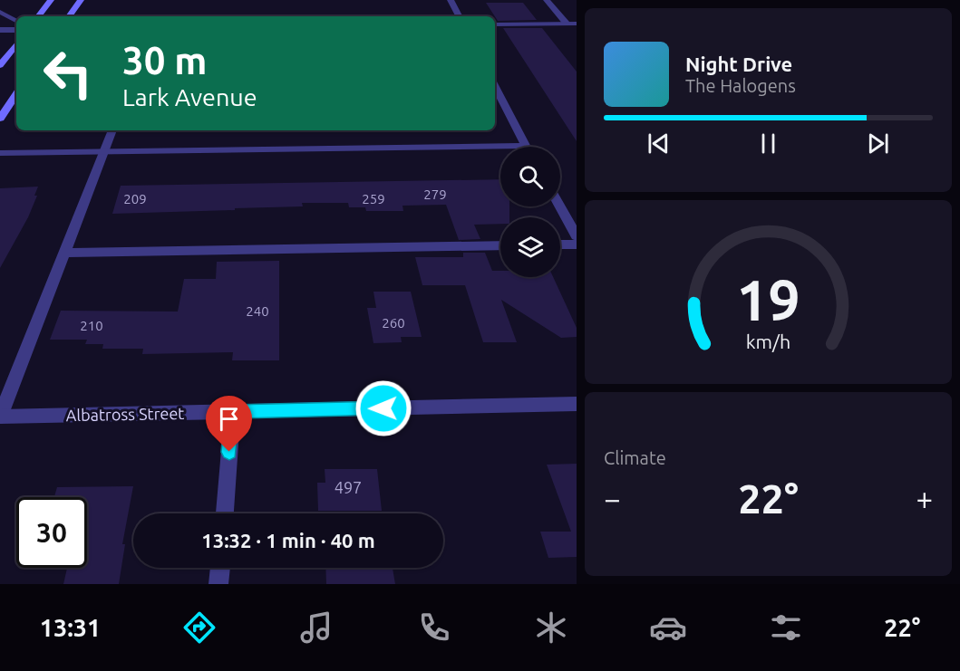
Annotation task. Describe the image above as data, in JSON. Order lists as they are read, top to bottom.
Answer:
{
  "streets": {
    "street": ["Albatross Street"]
  },
  "house_numbers": [
    "279",
    "209",
    "259",
    "240",
    "260",
    "210",
    "497"
  ],
  "page": {
    "turn": ["30 m", "Lark Avenue"],
    "song": ["Night Drive", "The Halogens"],
    "tile": "Climate",
    "heat": ["−", "22°", "+"],
    "limit": "30",
    "trip": "13:32 · 1 min · 40 m",
    "tabs": ["13:31", "22°"],
    "gauge": ["19", "km/h"]
  }
}
